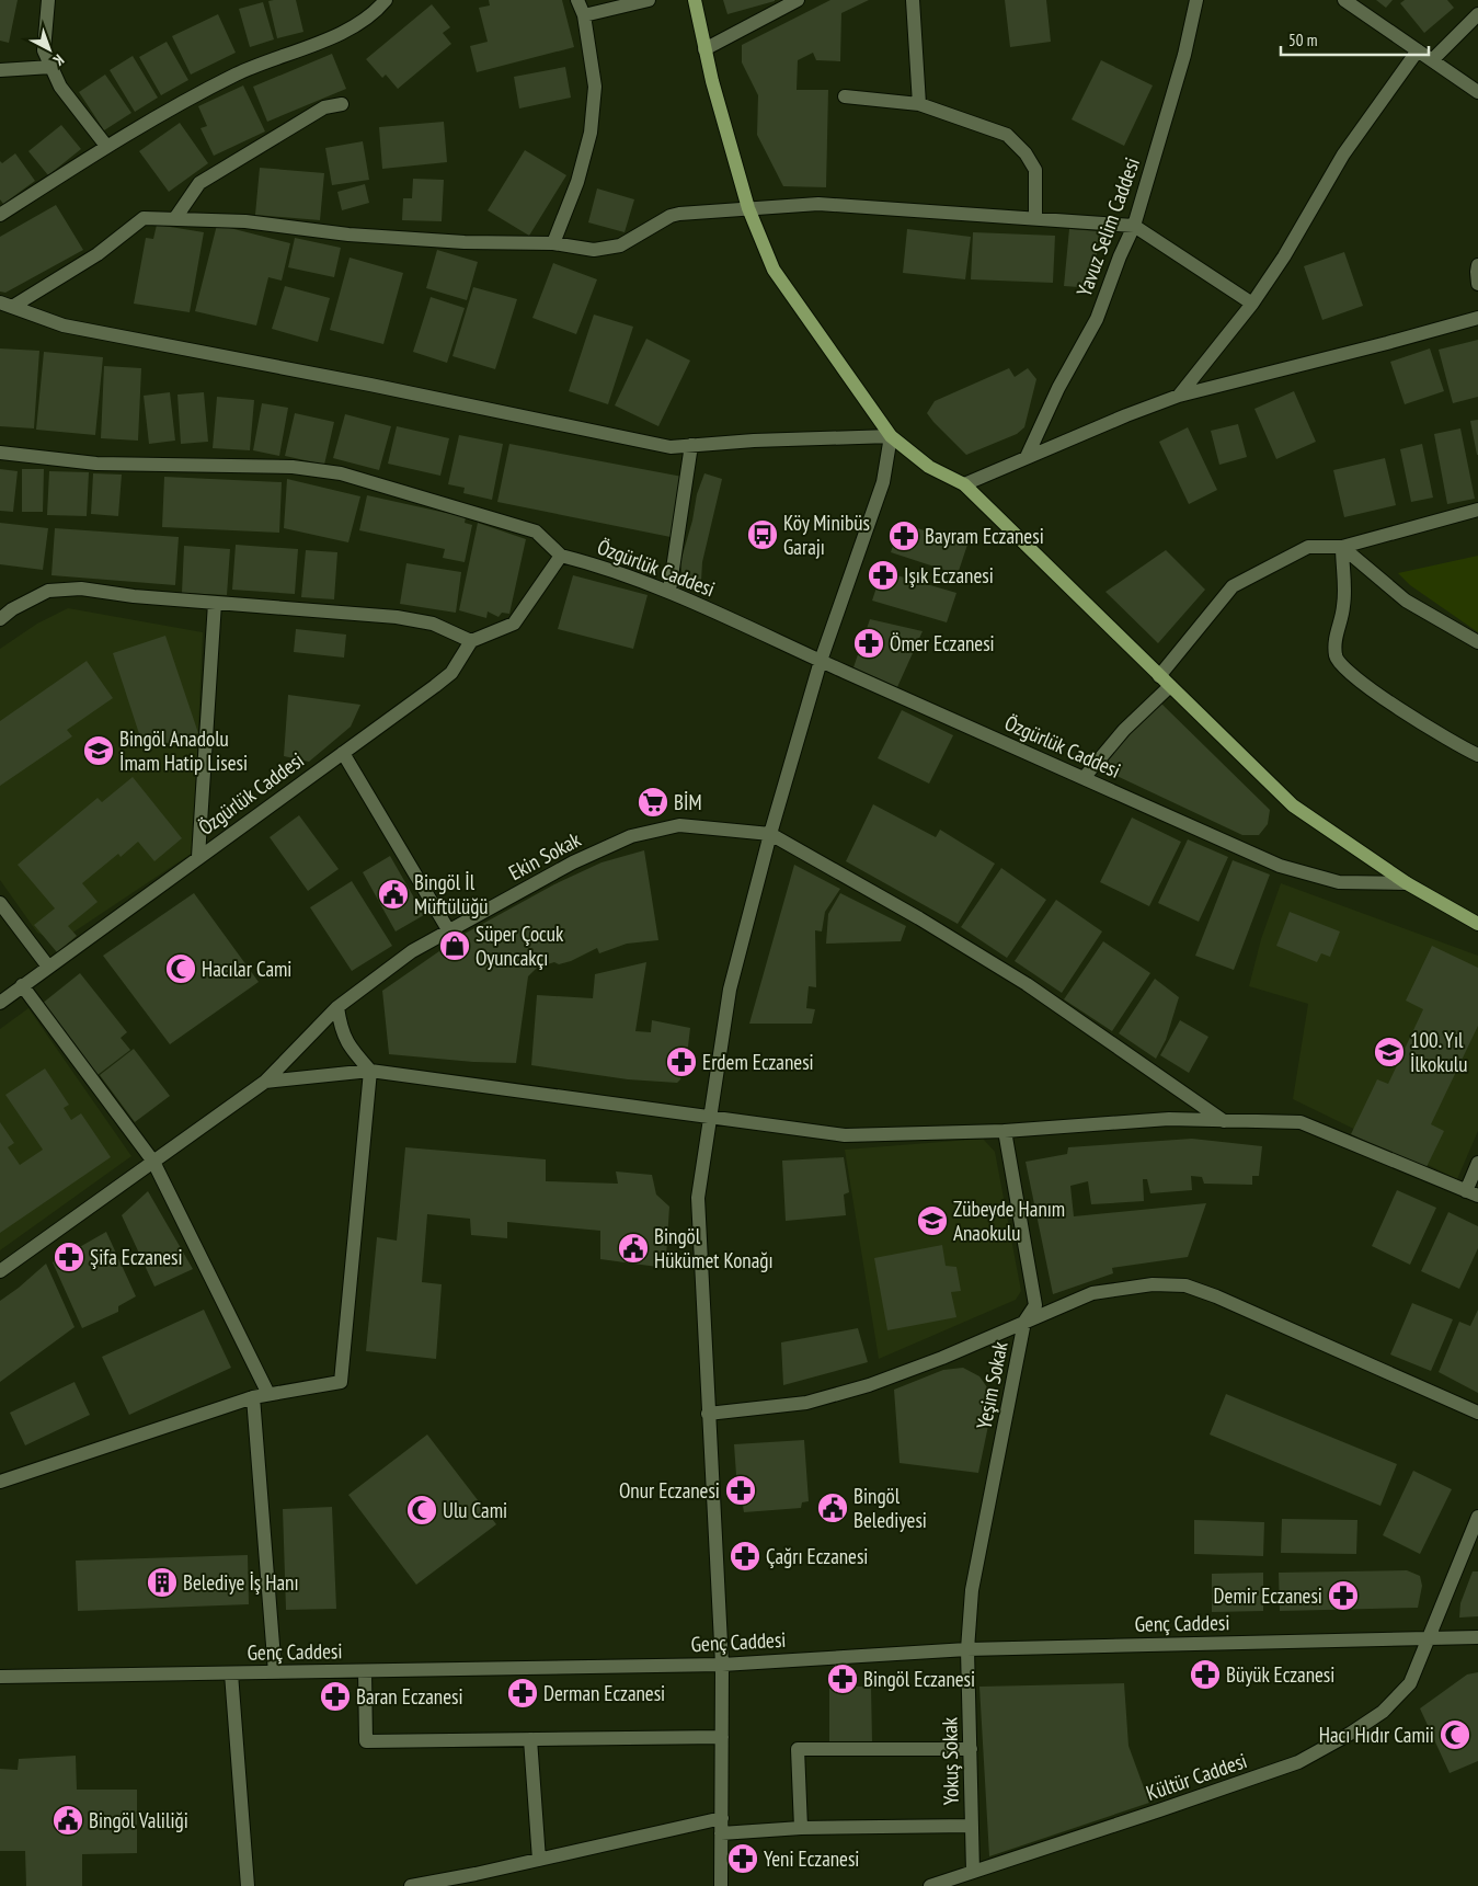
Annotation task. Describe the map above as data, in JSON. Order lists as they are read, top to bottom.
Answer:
{
  "streets": {
    "street": [
      "Yavuz Selim Caddesi",
      "Özgürlük Caddesi",
      "Ekin Sokak",
      "Yeşim Sokak",
      "Genç Caddesi",
      "Yokuş Sokak",
      "Kültür Caddesi"
    ]
  },
  "crossings": [
    ["Yeşim Sokak", "Genç Caddesi"],
    ["Yeşim Sokak", "Yokuş Sokak"],
    ["Genç Caddesi", "Yokuş Sokak"],
    ["Genç Caddesi", "Kültür Caddesi"],
    ["Yokuş Sokak", "Kültür Caddesi"]
  ],
  "places": {
    "bus stop": ["Köy Minibüs Garajı"],
    "pharmacy": [
      "Bayram Eczanesi",
      "Işık Eczanesi",
      "Ömer Eczanesi",
      "Erdem Eczanesi",
      "Şifa Eczanesi",
      "Onur Eczanesi",
      "Çağrı Eczanesi",
      "Demir Eczanesi",
      "Büyük Eczanesi",
      "Bingöl Eczanesi",
      "Derman Eczanesi",
      "Baran Eczanesi",
      "Yeni Eczanesi"
    ],
    "school or university": ["Bingöl Anadolu İmam Hatip Lisesi", "100. Yıl İlkokulu", "Zübeyde Hanım Anaokulu"],
    "supermarket": ["BİM"],
    "public building": [
      "Bingöl İl Müftülüğü",
      "Bingöl Hükümet Konağı",
      "Bingöl Belediyesi",
      "Bingöl Valiliği"
    ],
    "shop": ["Süper Çocuk Oyuncakçı"],
    "mosque": ["Hacılar Cami", "Ulu Cami", "Hacı Hıdır Camii"],
    "building": ["Belediye İş Hanı"]
  },
  "scale_bar": "50 m",
  "north": "bottom right"
}
